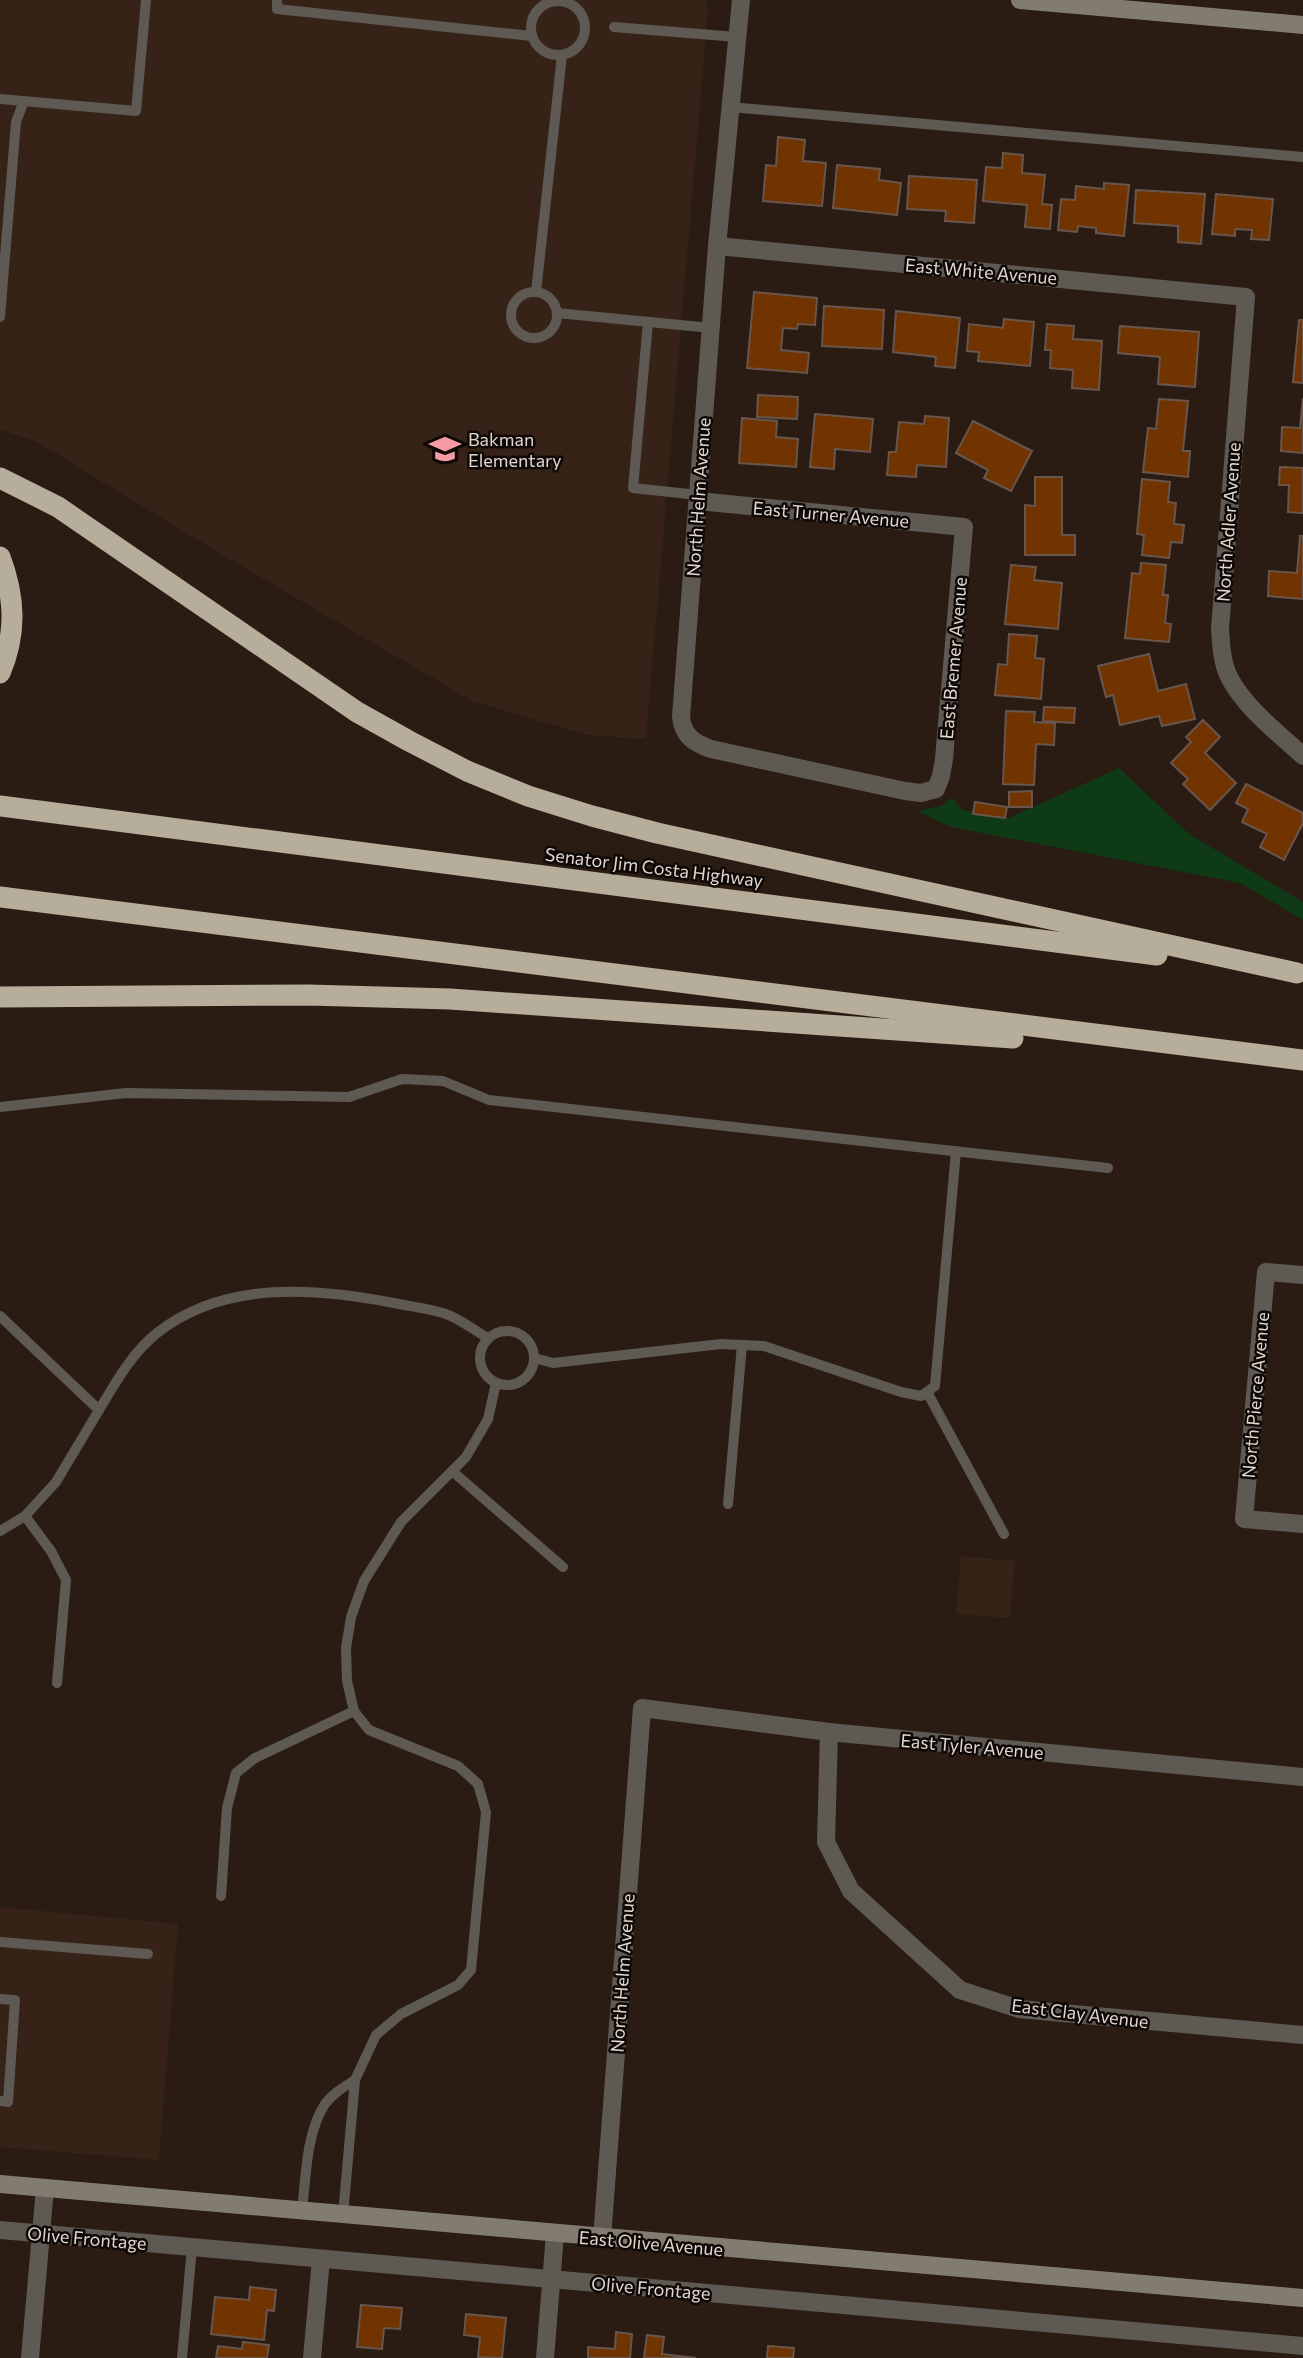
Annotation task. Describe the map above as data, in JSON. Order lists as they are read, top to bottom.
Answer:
{
  "streets": {
    "highway": ["Senator Jim Costa Highway"],
    "main road": ["East Olive Avenue"],
    "street": [
      "East White Avenue",
      "North Helm Avenue",
      "East Turner Avenue",
      "North Adler Avenue",
      "East Bremer Avenue",
      "North Pierce Avenue",
      "East Tyler Avenue",
      "East Clay Avenue",
      "Olive Frontage"
    ]
  },
  "crossings": [
    ["East White Avenue", "North Helm Avenue"],
    ["East White Avenue", "North Adler Avenue"],
    ["North Helm Avenue", "East Turner Avenue"],
    ["North Helm Avenue", "East Bremer Avenue"],
    ["North Helm Avenue", "East Tyler Avenue"],
    ["North Helm Avenue", "East Olive Avenue"],
    ["East Turner Avenue", "East Bremer Avenue"],
    ["East Tyler Avenue", "East Clay Avenue"]
  ],
  "places": {
    "school or university": ["Bakman Elementary"]
  }
}
